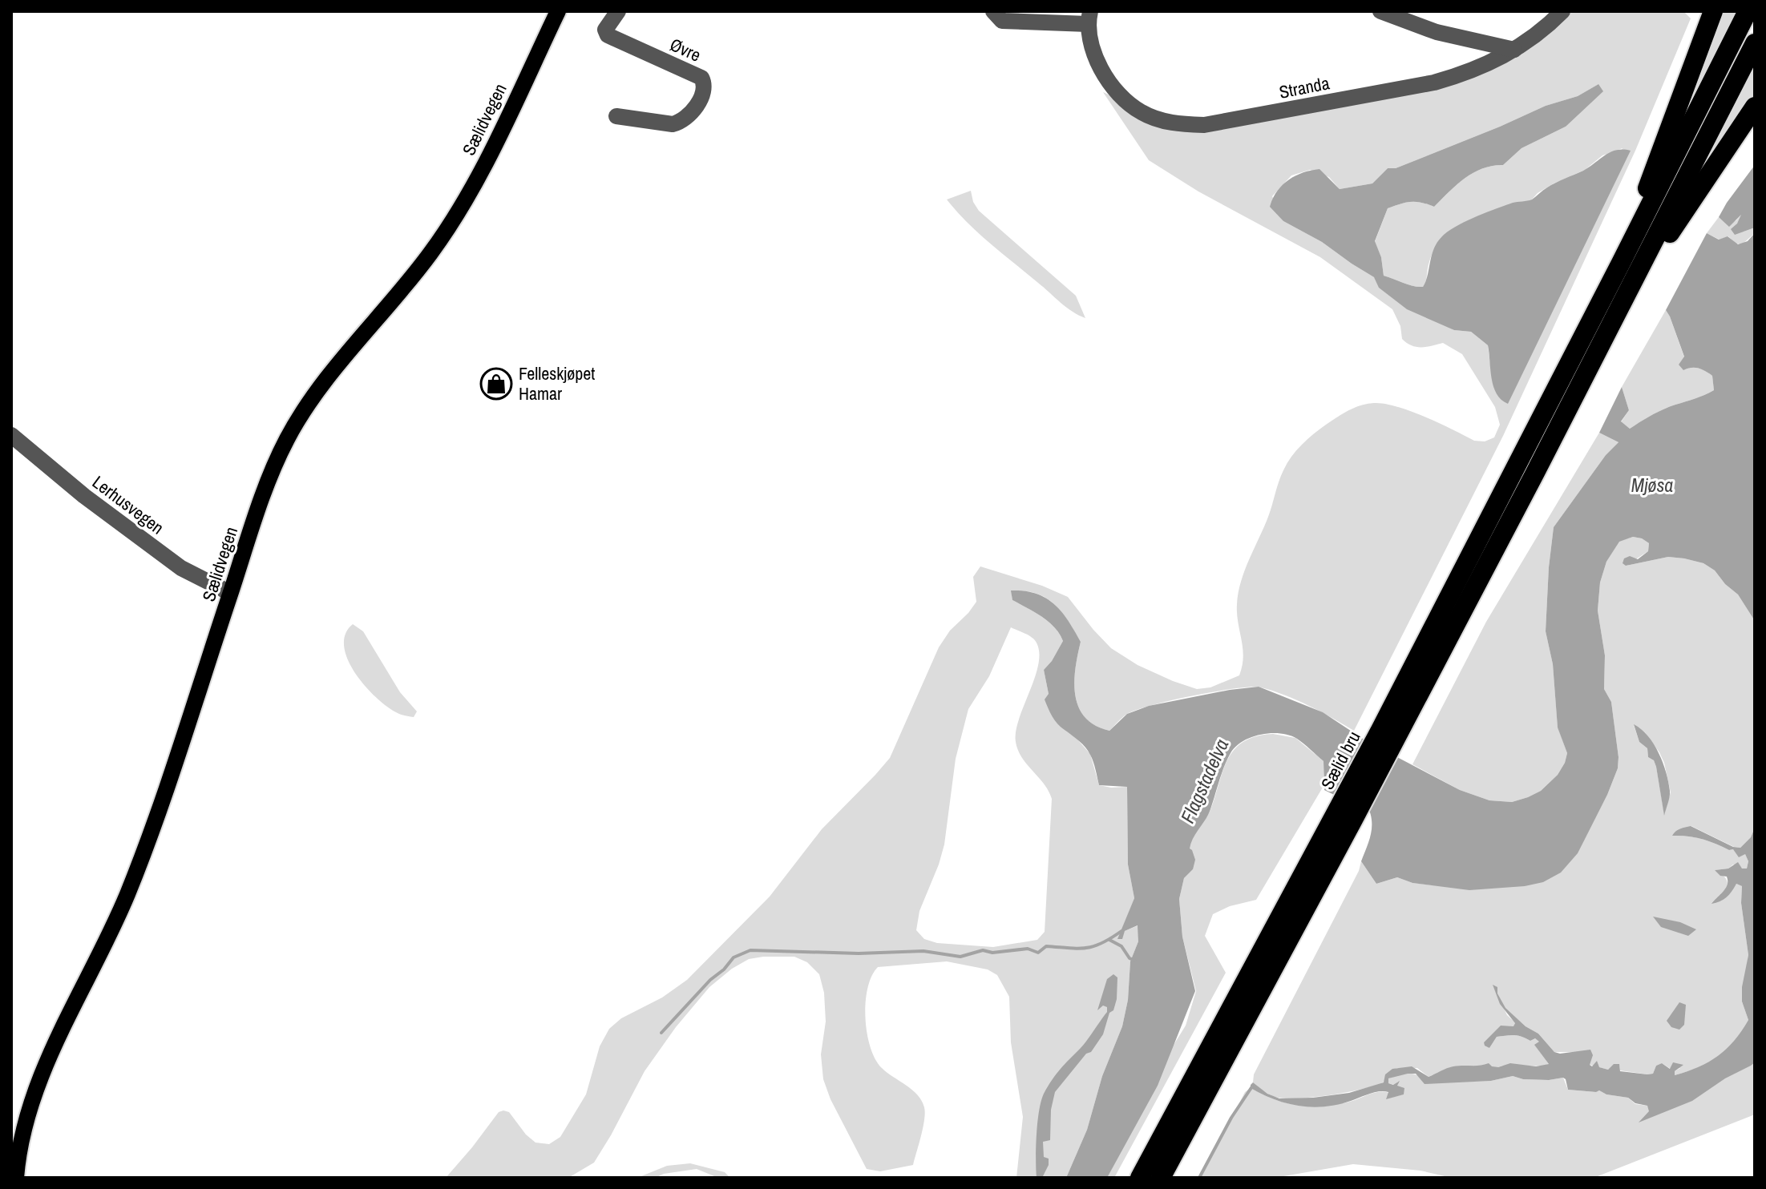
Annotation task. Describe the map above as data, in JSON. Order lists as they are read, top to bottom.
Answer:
{
  "streets": {
    "highway": ["Sælid bru"],
    "main road": ["Sælidvegen"],
    "street": ["Øvre", "Stranda", "Lerhusvegen"]
  },
  "crossings": [
    ["Sælidvegen", "Lerhusvegen"]
  ],
  "water": ["Mjøsa", "Flagstadelva"],
  "places": {
    "shop": ["Felleskjøpet Hamar"]
  }
}
